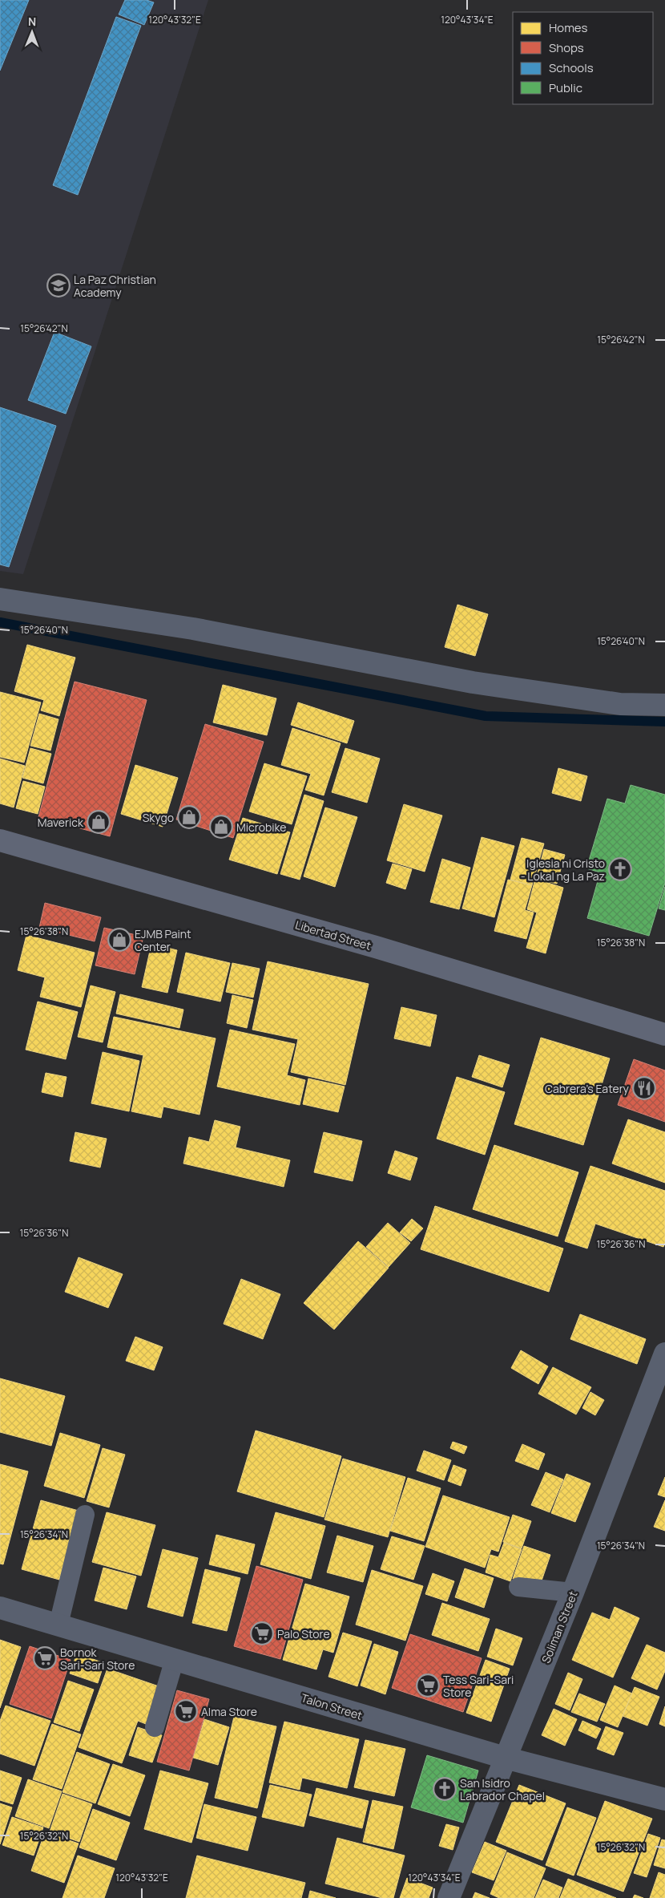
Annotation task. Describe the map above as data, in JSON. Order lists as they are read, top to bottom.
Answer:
{
  "streets": {
    "highway": ["Libertad Street"],
    "street": ["Soliman Street", "Talon Street"]
  },
  "crossings": [
    ["Soliman Street", "Talon Street"]
  ],
  "places": {
    "school or university": ["La Paz Christian Academy"],
    "shop": [
      "Skygo",
      "Maverick",
      "Microbike",
      "EJMB Paint Center"
    ],
    "church": ["Iglesia ni Cristo - Lokal ng La Paz", "San Isidro Labrador Chapel"],
    "restaurant": ["Cabrera's Eatery"],
    "supermarket": [
      "Palo Store",
      "Bornok Sari-Sari Store",
      "Tess Sari-Sari Store",
      "Alma Store"
    ]
  },
  "legend": [
    "Homes",
    "Shops",
    "Schools",
    "Public"
  ],
  "north": "top",
  "coordinates": [
    "120°43'32\"E",
    "120°43'34\"E",
    "15°26'42\"N",
    "15°26'40\"N",
    "15°26'38\"N",
    "15°26'36\"N",
    "15°26'34\"N",
    "15°26'32\"N"
  ]
}
